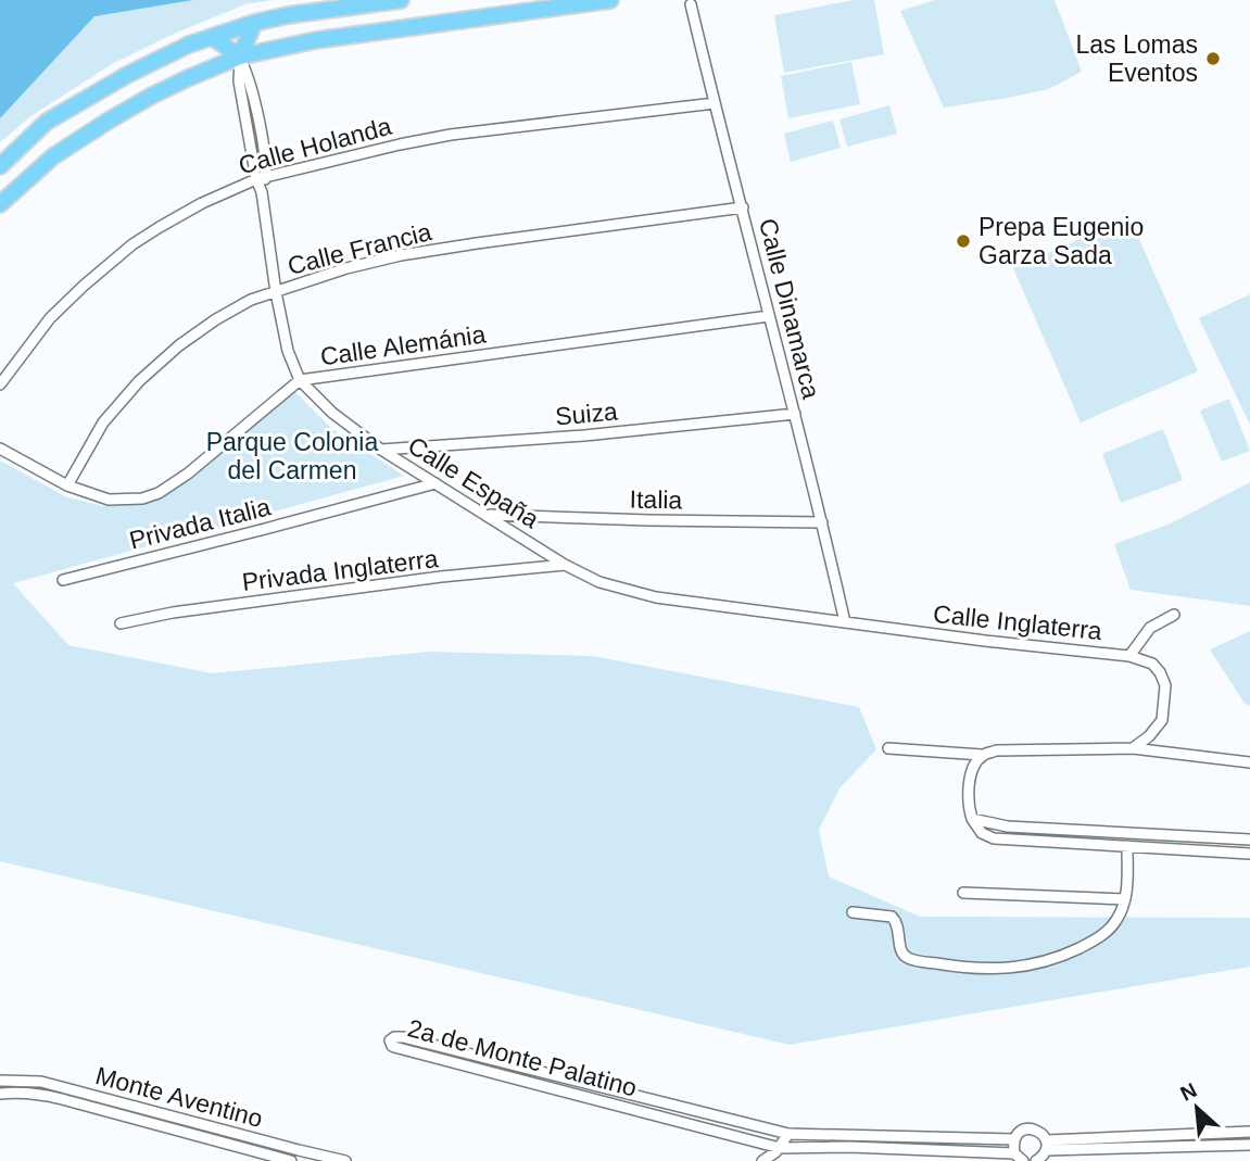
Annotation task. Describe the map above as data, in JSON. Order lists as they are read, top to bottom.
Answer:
{
  "streets": {
    "street": [
      "Calle Holanda",
      "Calle Francia",
      "Calle Dinamarca",
      "Calle Alemánia",
      "Suiza",
      "Calle España",
      "Italia",
      "Privada Italia",
      "Privada Inglaterra",
      "Calle Inglaterra",
      "2a de Monte Palatino",
      "Monte Aventino"
    ]
  },
  "crossings": [
    ["Calle Holanda", "Calle Dinamarca"],
    ["Calle Holanda", "Calle España"],
    ["Calle Francia", "Calle Dinamarca"],
    ["Calle Francia", "Calle Alemánia"],
    ["Calle Francia", "Calle España"],
    ["Calle Dinamarca", "Calle Alemánia"],
    ["Calle Dinamarca", "Suiza"],
    ["Calle Dinamarca", "Italia"],
    ["Calle Dinamarca", "Calle Inglaterra"],
    ["Calle Alemánia", "Calle España"],
    ["Suiza", "Calle España"],
    ["Calle España", "Italia"],
    ["Calle España", "Privada Italia"],
    ["Calle España", "Privada Inglaterra"],
    ["Calle España", "Calle Inglaterra"],
    ["Privada Inglaterra", "Calle Inglaterra"]
  ],
  "parks": ["Parque Colonia del Carmen"],
  "places": ["Las Lomas Eventos", "Prepa Eugenio Garza Sada"],
  "north": "top left"
}
